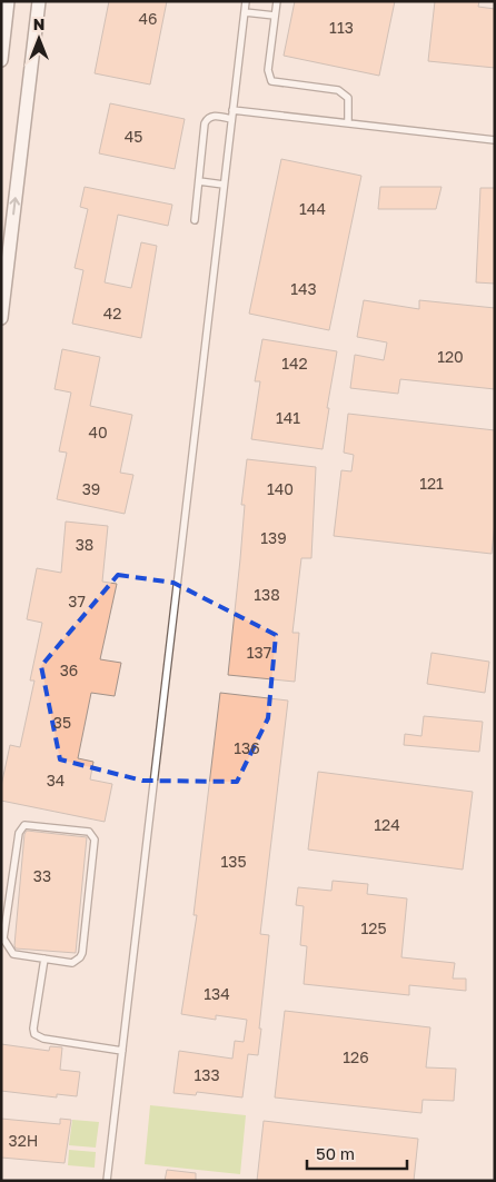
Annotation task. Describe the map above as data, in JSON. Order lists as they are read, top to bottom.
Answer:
{
  "house_numbers": [
    "46",
    "113",
    "45",
    "144",
    "143",
    "42",
    "120",
    "142",
    "141",
    "40",
    "121",
    "39",
    "140",
    "139",
    "38",
    "138",
    "37",
    "137",
    "36",
    "35",
    "136",
    "34",
    "124",
    "135",
    "33",
    "125",
    "134",
    "126",
    "133",
    "32H"
  ],
  "scale_bar": "50 m",
  "north": "top"
}
